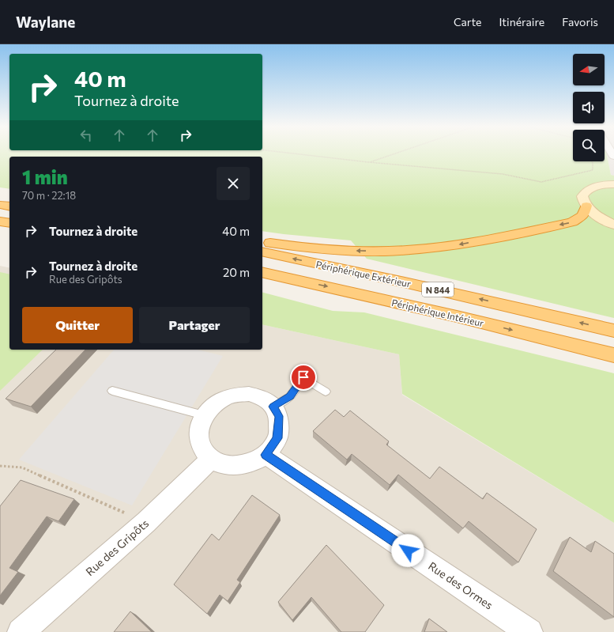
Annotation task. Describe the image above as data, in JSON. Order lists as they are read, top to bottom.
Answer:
{
  "streets": {
    "highway": ["Périphérique Extérieur", "N 844", "Périphérique Intérieur"],
    "street": ["Rue des Gripôts", "Rue des Ormes"]
  },
  "crossings": [
    ["Rue des Gripôts", "Rue des Ormes"]
  ],
  "north": "left",
  "page": {
    "header": "Waylane",
    "nav": ["Carte", "Itinéraire", "Favoris"],
    "turn": ["40 m", "Tournez à droite"],
    "heading": ["1 min", "70 m · 22:18"],
    "list": [
      {
        "name": "Tournez à droite",
        "value": "40 m"
      },
      {
        "name": "Tournez à droite",
        "note": "Rue des Gripôts",
        "value": "20 m"
      }
    ],
    "buttons": ["Quitter", "Partager"]
  }
}
